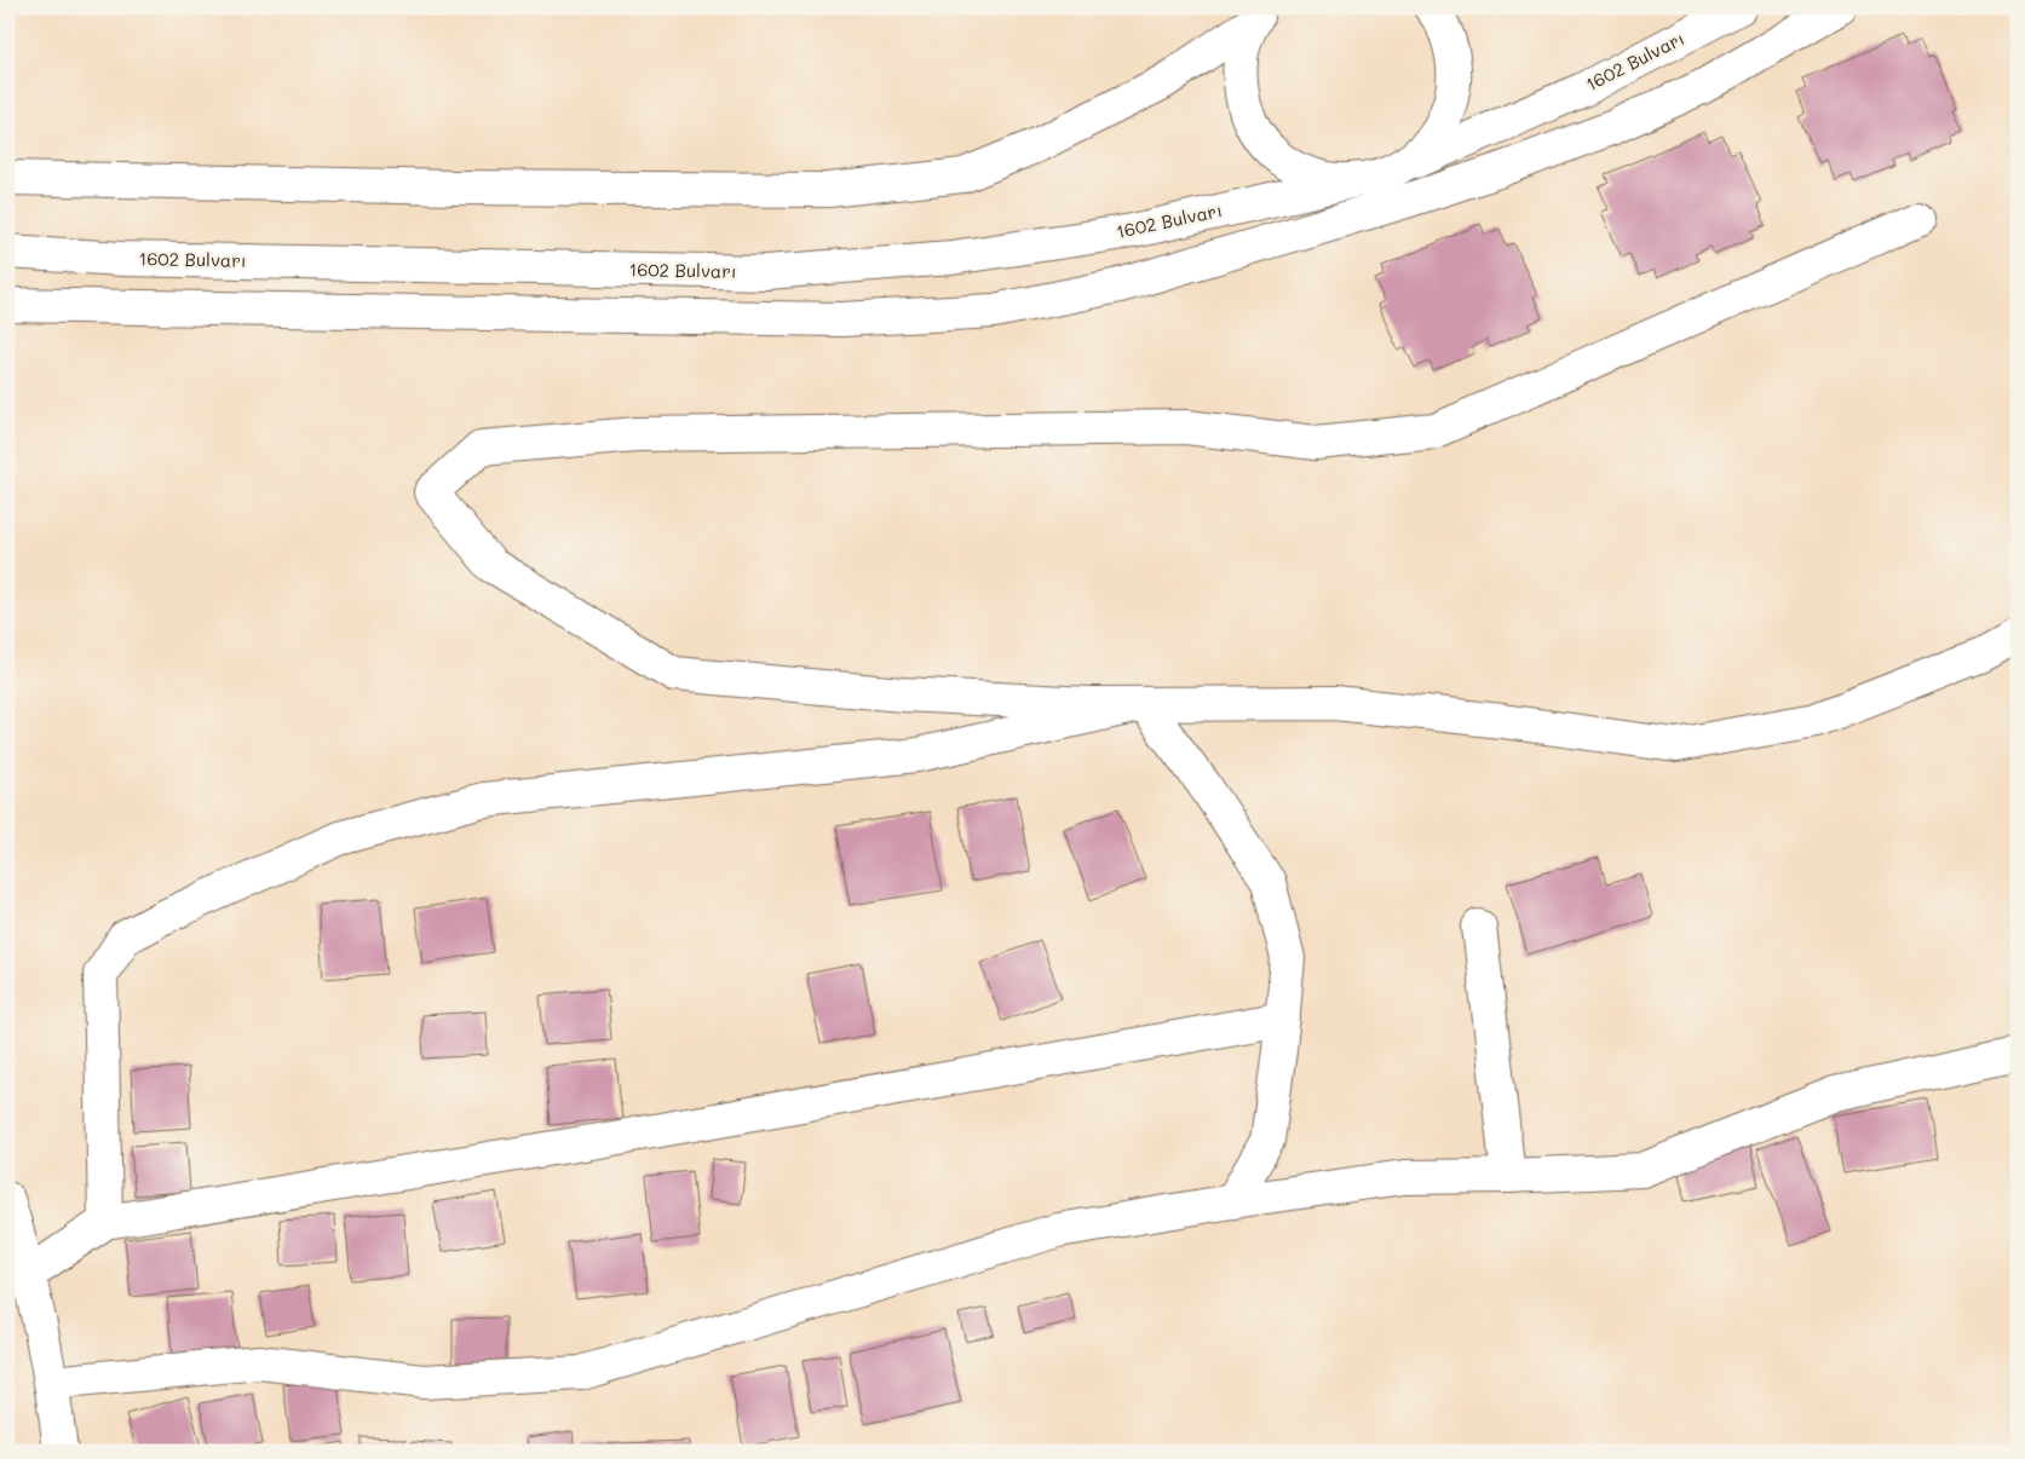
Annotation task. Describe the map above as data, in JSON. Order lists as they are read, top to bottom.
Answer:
{
  "streets": {
    "street": ["1602 Bulvarı"]
  }
}
